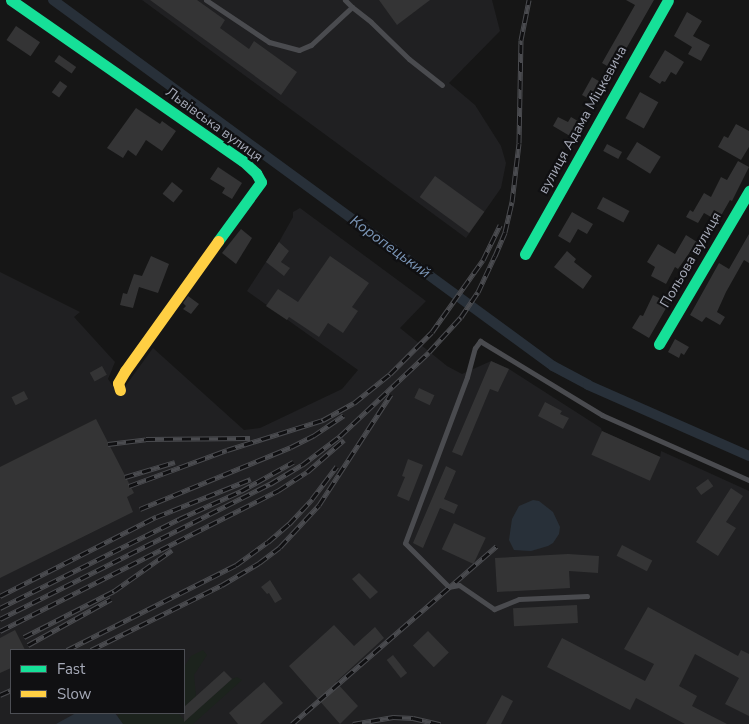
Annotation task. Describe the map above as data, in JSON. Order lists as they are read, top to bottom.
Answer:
{
  "streets": {
    "street": ["вулиця Адама Міцкевича", "Львівська вулиця", "Польова вулиця"]
  },
  "water": ["Коропецький"],
  "legend": ["Fast", "Slow"]
}
